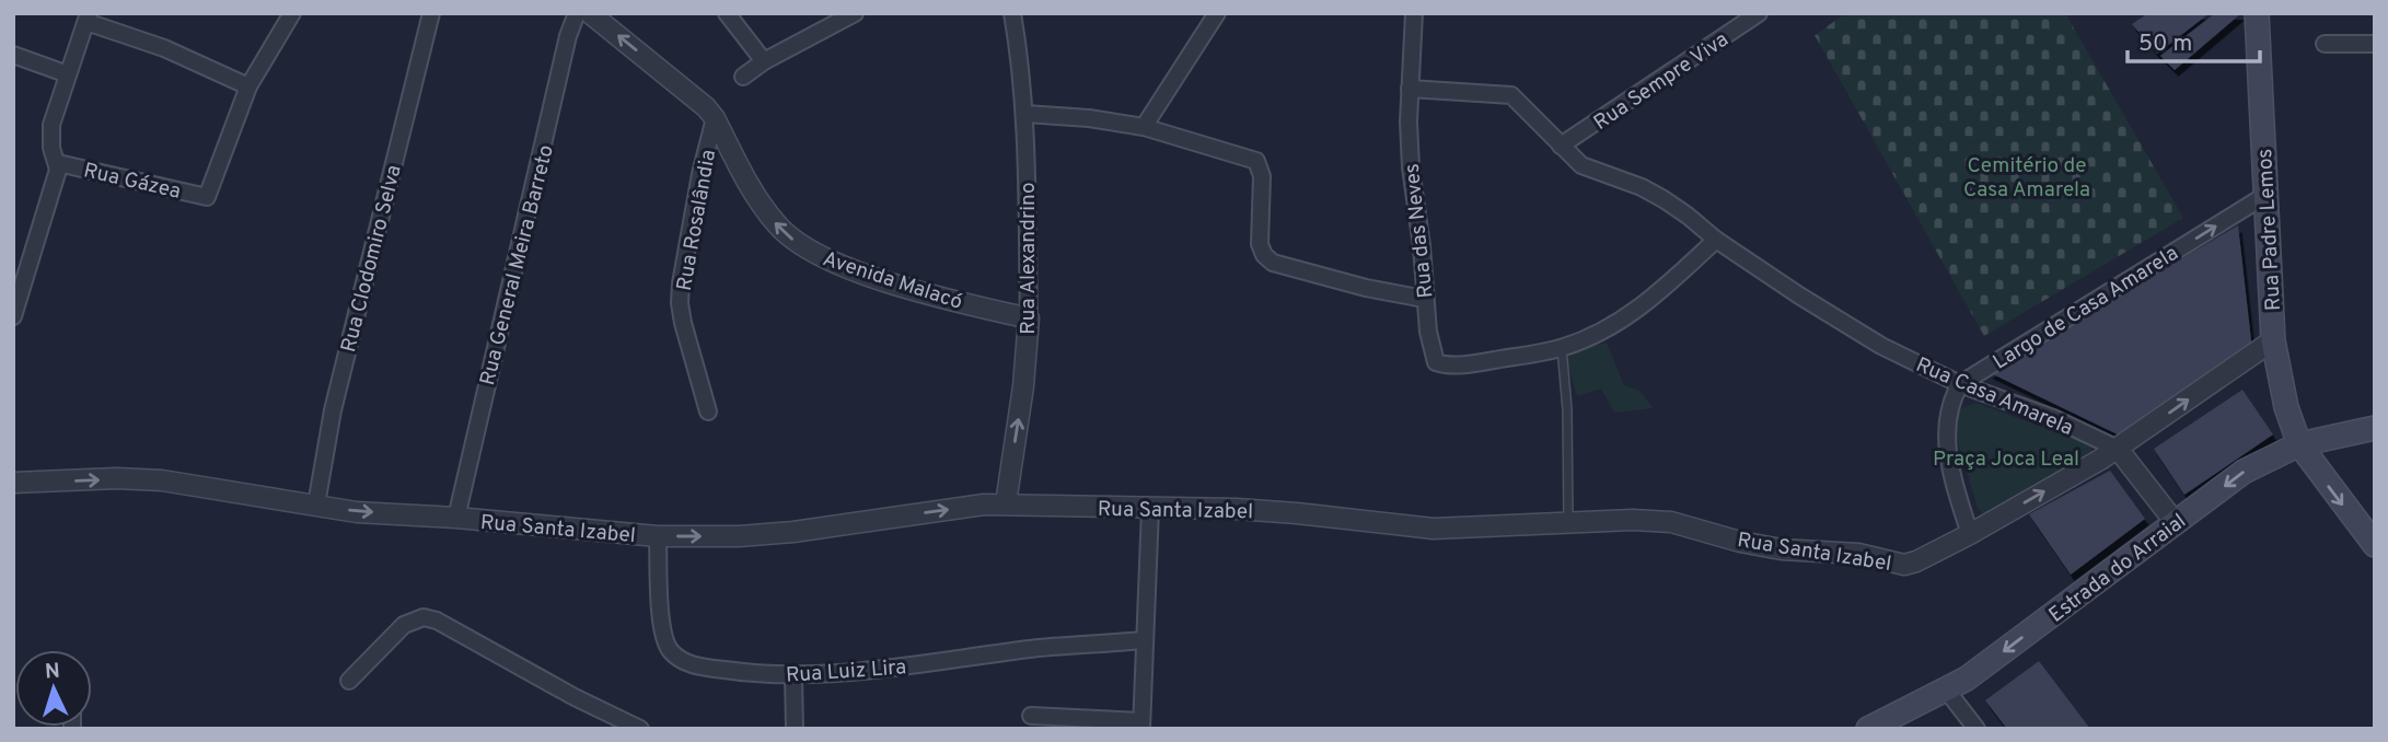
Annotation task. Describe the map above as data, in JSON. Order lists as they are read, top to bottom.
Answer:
{
  "streets": {
    "main road": ["Rua Padre Lemos", "Estrada do Arraial"],
    "street": [
      "Rua Sempre Viva",
      "Rua Gázea",
      "Rua Rosalândia",
      "Rua das Neves",
      "Rua Clodomiro Selva",
      "Rua Alexandrino",
      "Rua General Meira Barreto",
      "Avenida Malacó",
      "Largo de Casa Amarela",
      "Rua Casa Amarela",
      "Rua Santa Izabel",
      "Rua Luiz Lira"
    ]
  },
  "crossings": [
    ["Rua Sempre Viva", "Rua Casa Amarela"],
    ["Rua Rosalândia", "Avenida Malacó"],
    ["Rua Padre Lemos", "Largo de Casa Amarela"],
    ["Rua Padre Lemos", "Rua Santa Izabel"],
    ["Rua Padre Lemos", "Estrada do Arraial"],
    ["Rua Clodomiro Selva", "Rua Santa Izabel"],
    ["Rua Alexandrino", "Avenida Malacó"],
    ["Rua Alexandrino", "Rua Santa Izabel"],
    ["Rua General Meira Barreto", "Rua Santa Izabel"],
    ["Largo de Casa Amarela", "Rua Casa Amarela"],
    ["Rua Casa Amarela", "Rua Santa Izabel"],
    ["Rua Casa Amarela", "Estrada do Arraial"],
    ["Rua Santa Izabel", "Rua Luiz Lira"]
  ],
  "one_way": [
    "Rua Alexandrino",
    "Avenida Malacó",
    "Largo de Casa Amarela",
    "Rua Santa Izabel",
    "Estrada do Arraial"
  ],
  "parks": ["Cemitério de Casa Amarela", "Praça Joca Leal"],
  "scale_bar": "50 m",
  "north": "top"
}
